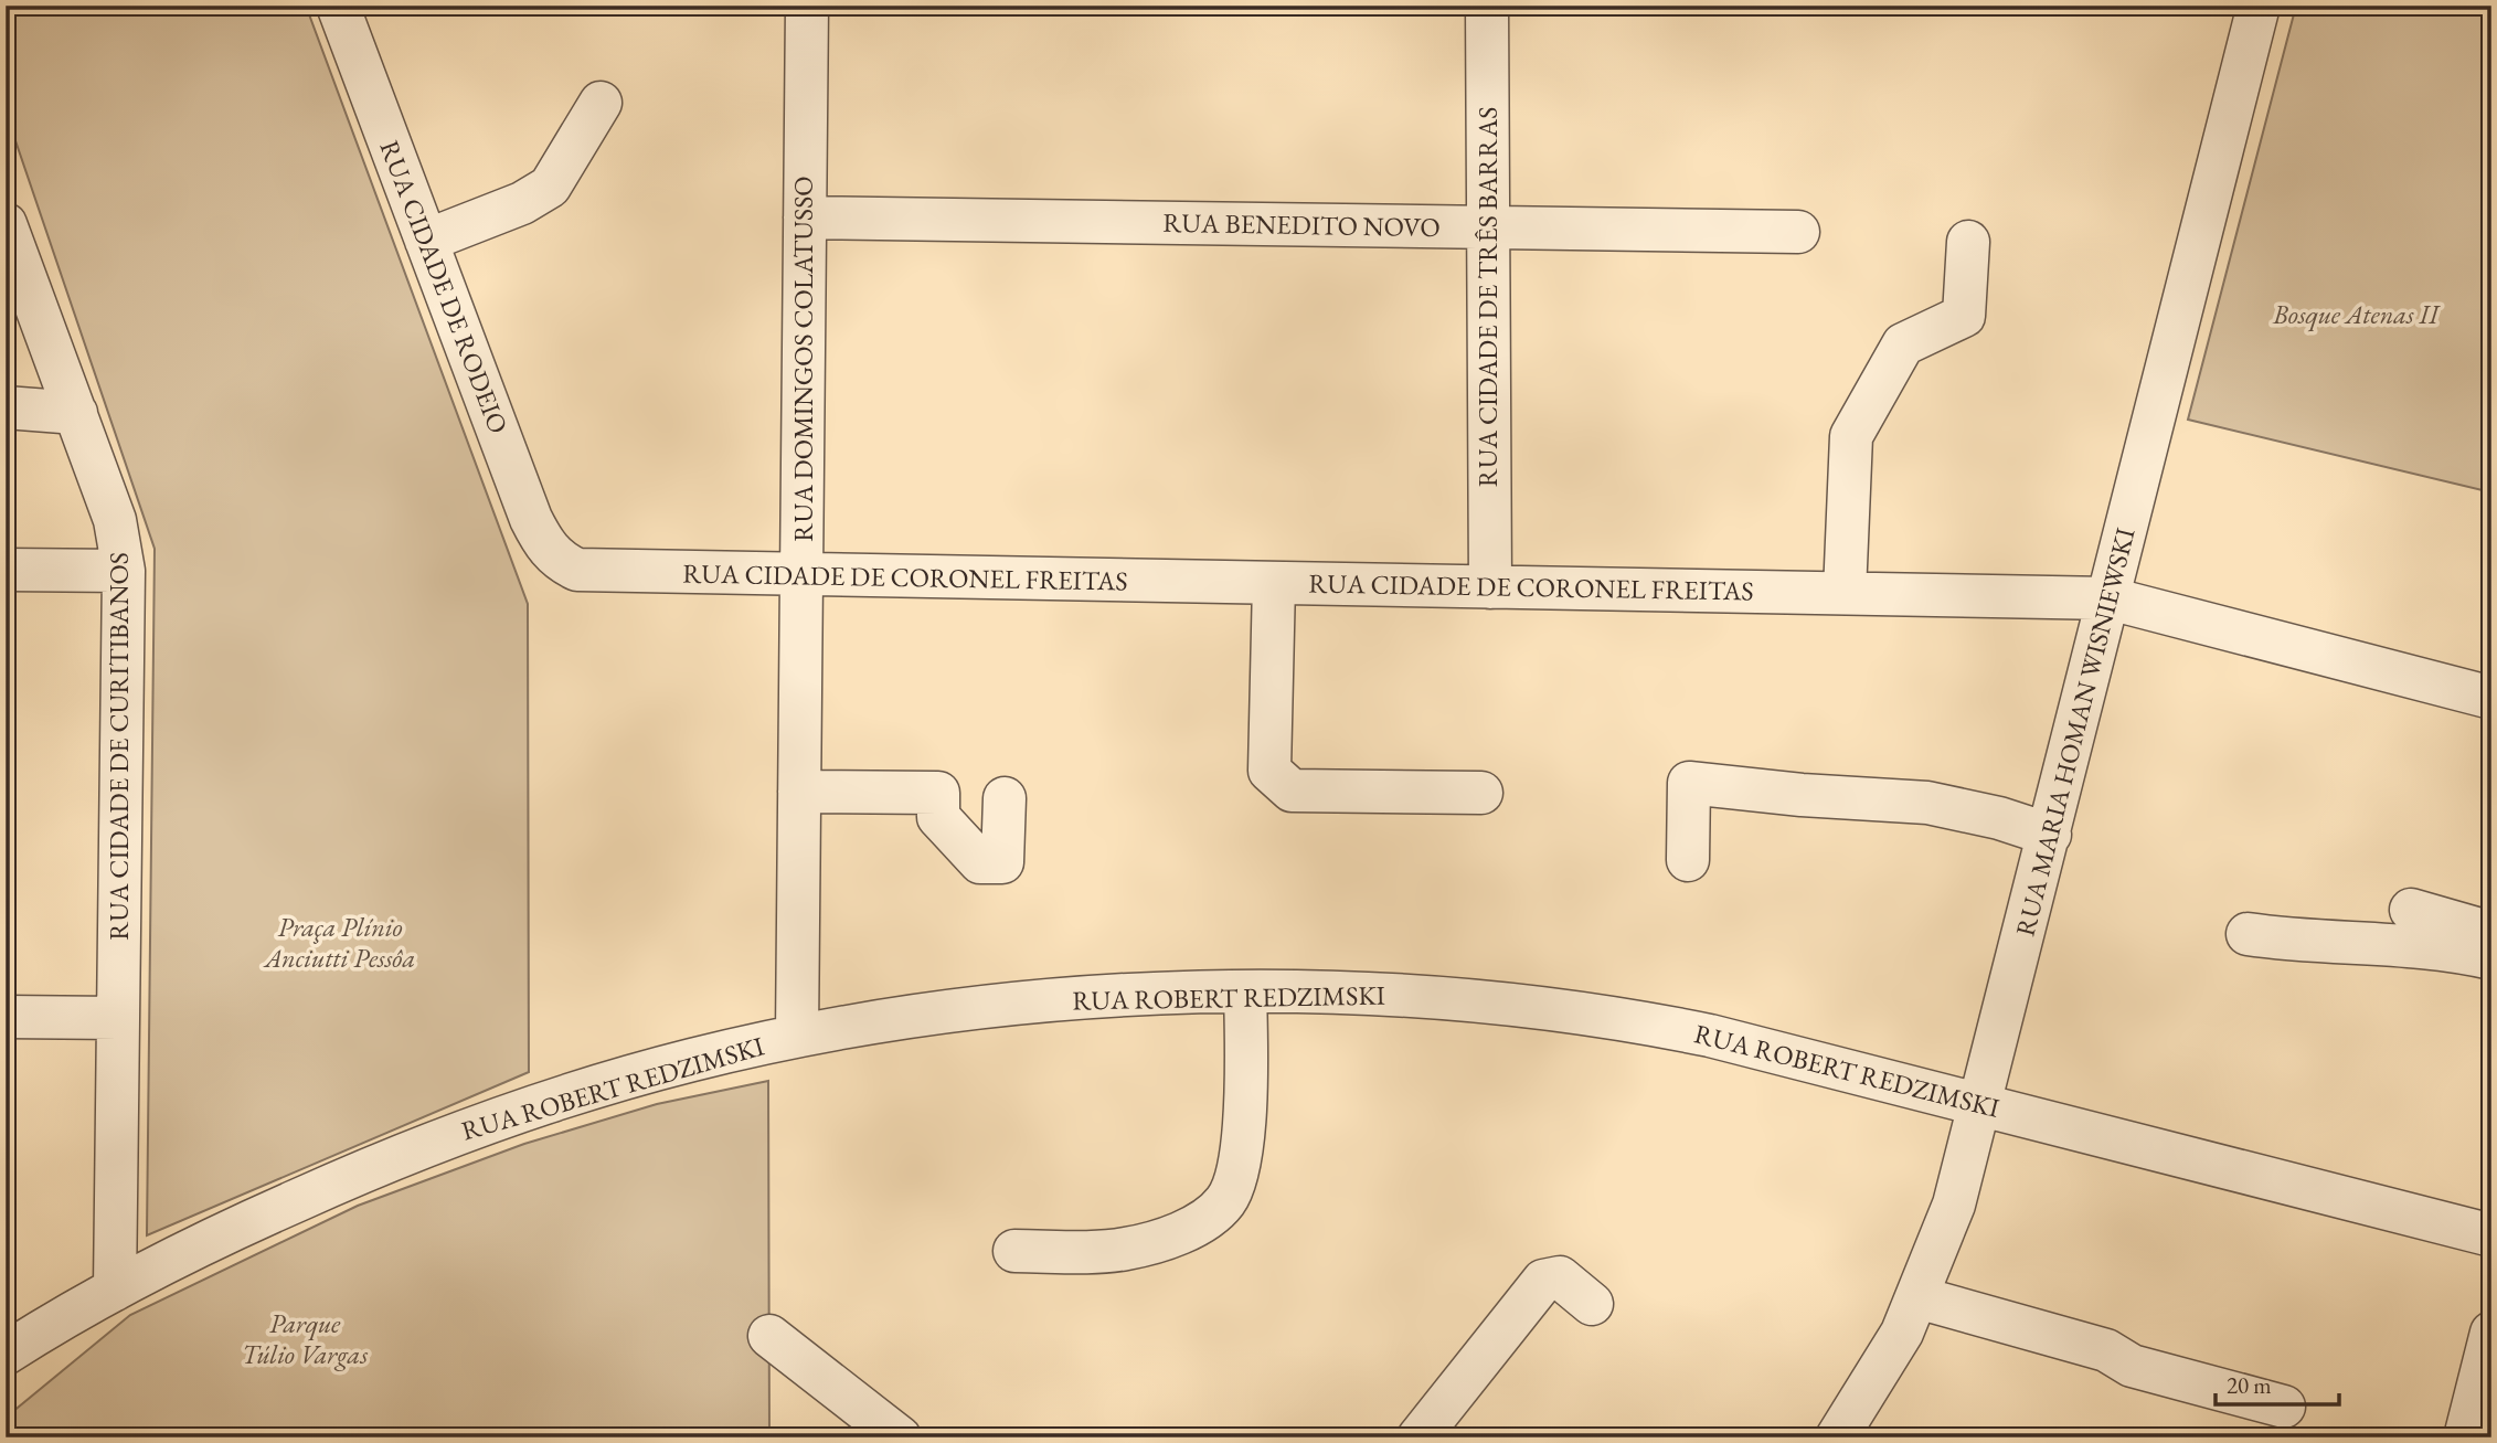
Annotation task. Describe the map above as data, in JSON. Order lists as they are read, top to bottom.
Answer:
{
  "streets": {
    "street": [
      "RUA BENEDITO NOVO",
      "RUA CIDADE DE RODEIO",
      "RUA CIDADE DE TRÊS BARRAS",
      "RUA DOMINGOS COLATUSSO",
      "RUA CIDADE DE CORONEL FREITAS",
      "RUA MARIA HOMAN WISNIEWSKI",
      "RUA CIDADE DE CURITIBANOS",
      "RUA ROBERT REDZIMSKI"
    ]
  },
  "crossings": [
    ["RUA BENEDITO NOVO", "RUA CIDADE DE TRÊS BARRAS"],
    ["RUA BENEDITO NOVO", "RUA DOMINGOS COLATUSSO"],
    ["RUA CIDADE DE RODEIO", "RUA CIDADE DE CORONEL FREITAS"],
    ["RUA CIDADE DE TRÊS BARRAS", "RUA CIDADE DE CORONEL FREITAS"],
    ["RUA DOMINGOS COLATUSSO", "RUA CIDADE DE CORONEL FREITAS"],
    ["RUA DOMINGOS COLATUSSO", "RUA ROBERT REDZIMSKI"],
    ["RUA CIDADE DE CORONEL FREITAS", "RUA MARIA HOMAN WISNIEWSKI"],
    ["RUA MARIA HOMAN WISNIEWSKI", "RUA ROBERT REDZIMSKI"],
    ["RUA CIDADE DE CURITIBANOS", "RUA ROBERT REDZIMSKI"]
  ],
  "parks": ["Bosque Atenas II", "Praça Plínio Anciutti Pessôa", "Parque Túlio Vargas"],
  "scale_bar": "20 m"
}
